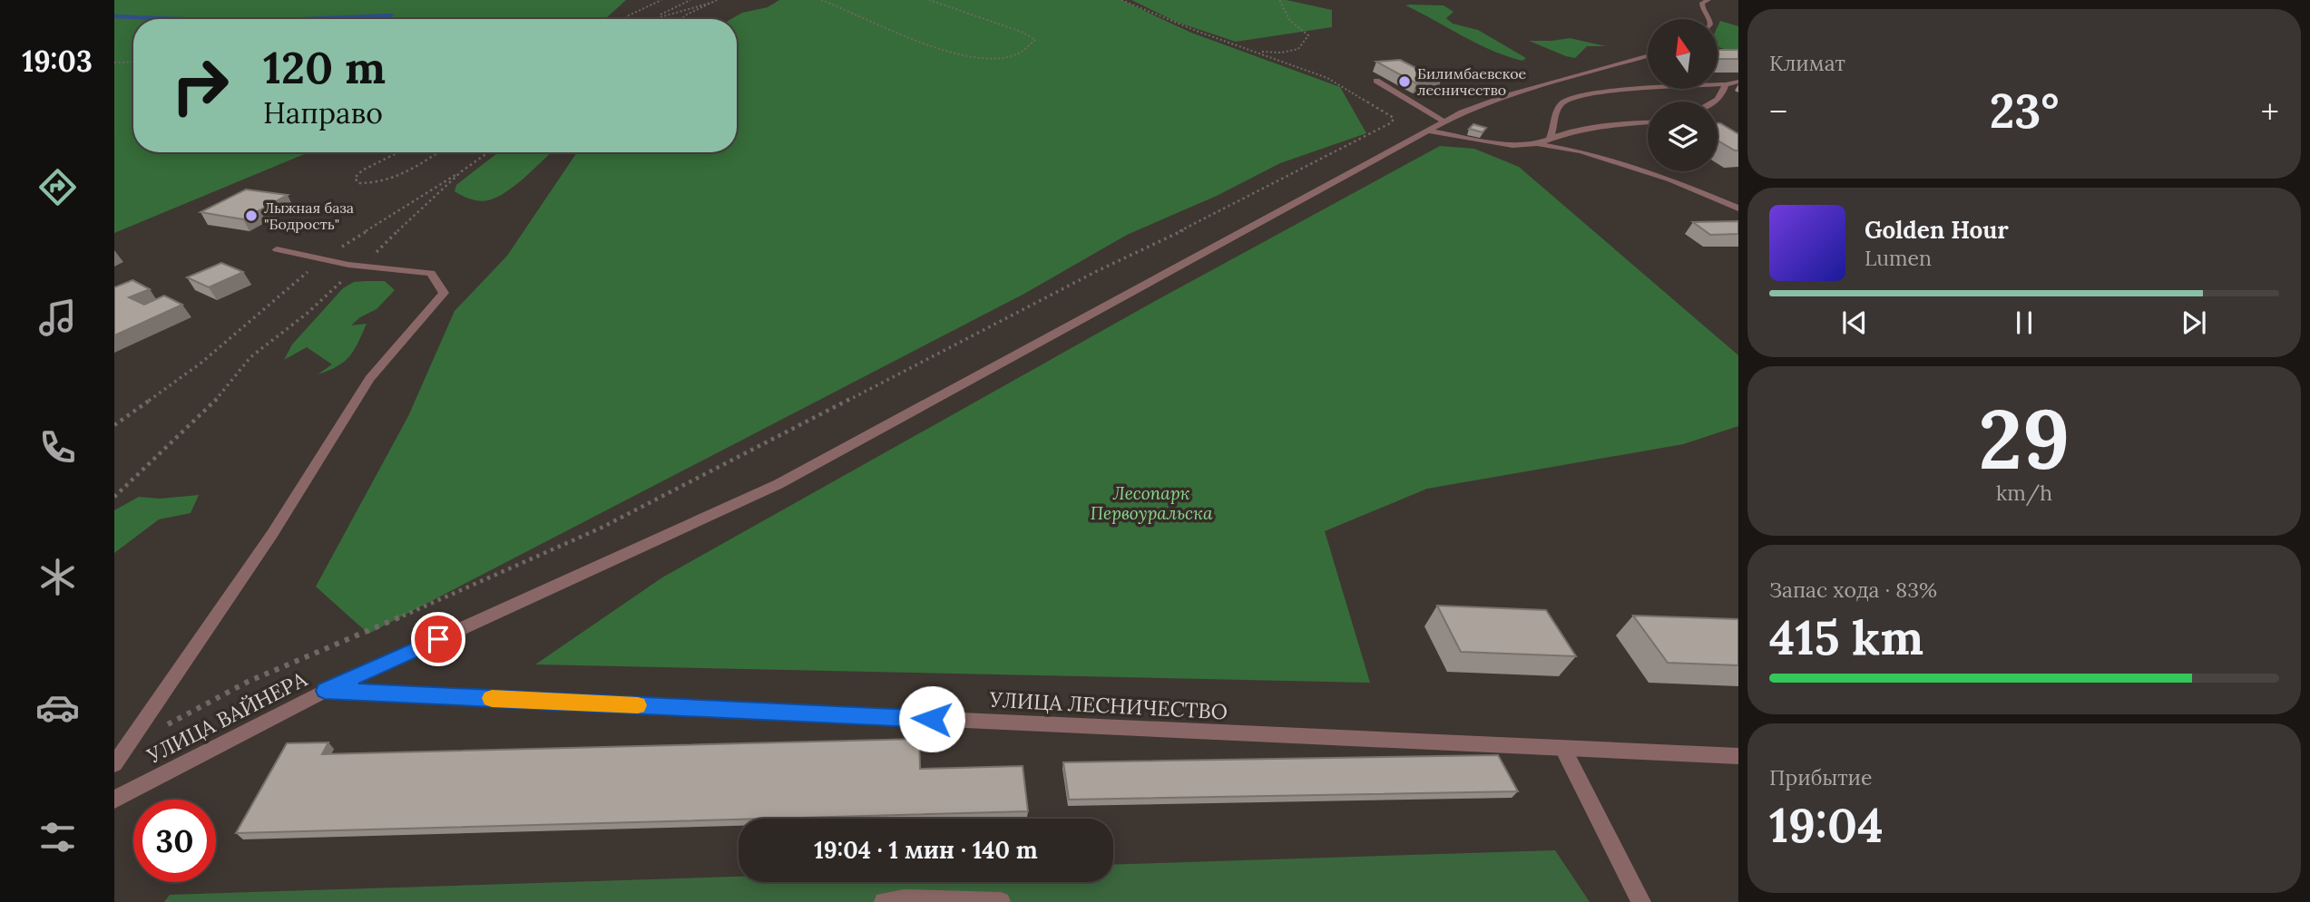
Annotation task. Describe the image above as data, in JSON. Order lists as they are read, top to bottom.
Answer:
{
  "streets": {
    "street": ["УЛИЦА ЛЕСНИЧЕСТВО", "УЛИЦА ВАЙНЕРА"]
  },
  "crossings": [
    ["УЛИЦА ЛЕСНИЧЕСТВО", "УЛИЦА ВАЙНЕРА"]
  ],
  "parks": ["Лесопарк Первоуральска"],
  "places": ["Билимбаевское лесничество", "Лыжная база \"Бодрость\""],
  "north": "top",
  "page": {
    "tabs": "19:03",
    "tile": [
      "Климат",
      ["29", "km/h"],
      ["Запас хода · 83%", "415 km"],
      ["Прибытие", "19:04"]
    ],
    "turn": ["120 m", "Направо"],
    "heat": ["−", "23°", "+"],
    "song": ["Golden Hour", "Lumen"],
    "limit": "30",
    "trip": "19:04 · 1 мин · 140 m"
  }
}
